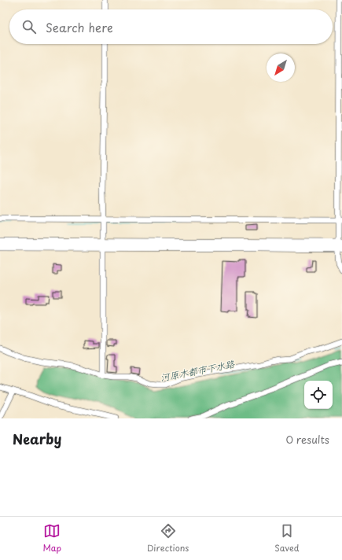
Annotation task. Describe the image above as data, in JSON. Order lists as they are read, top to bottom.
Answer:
{
  "water": ["河原木都市下水路"],
  "north": "bottom left",
  "page": {
    "search": "Search here",
    "heading": ["Nearby", "0 results"],
    "nav": ["Map", "Directions", "Saved"]
  }
}
